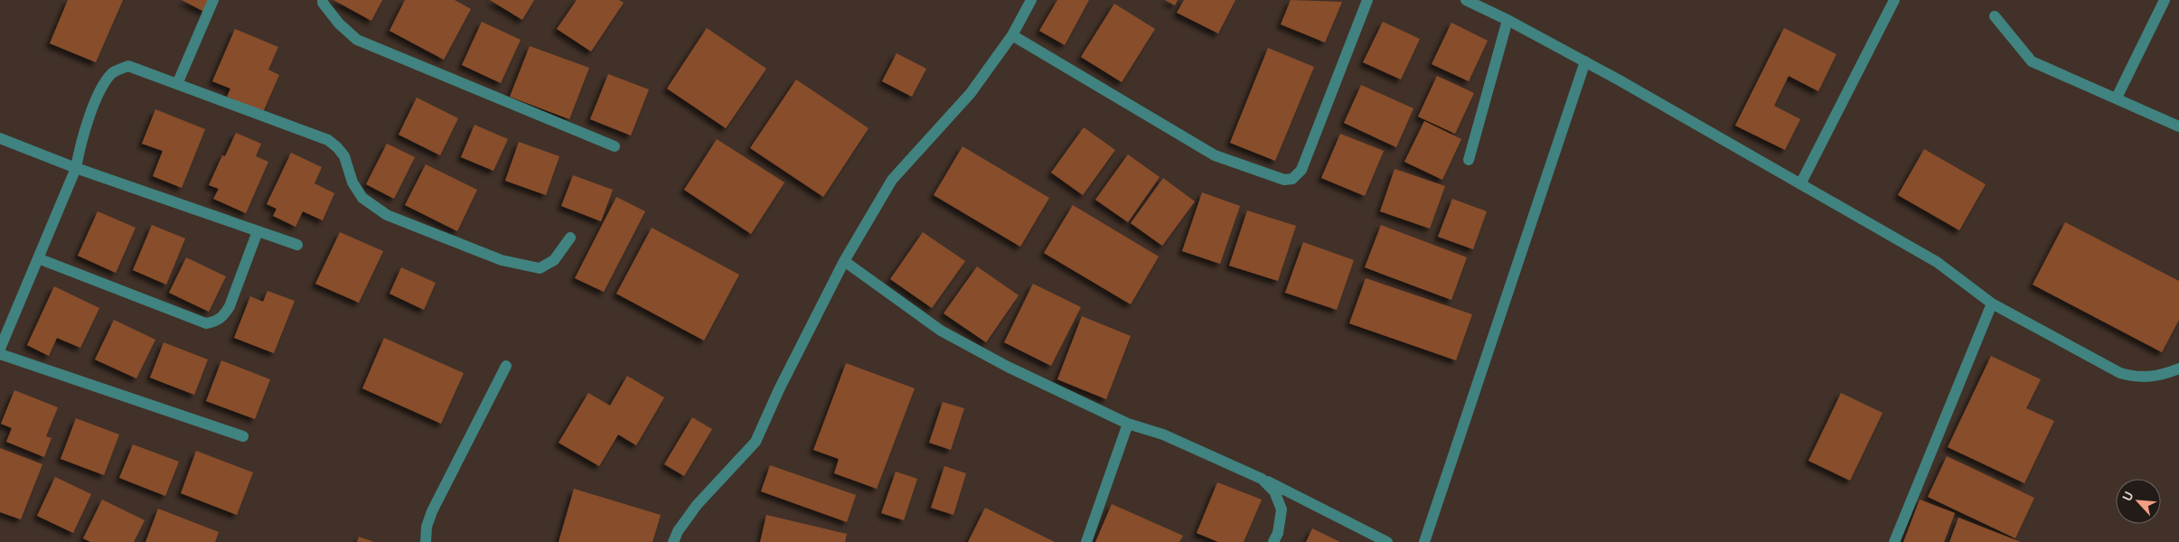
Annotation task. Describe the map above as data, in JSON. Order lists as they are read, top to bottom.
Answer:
{
  "north": "top left"
}
